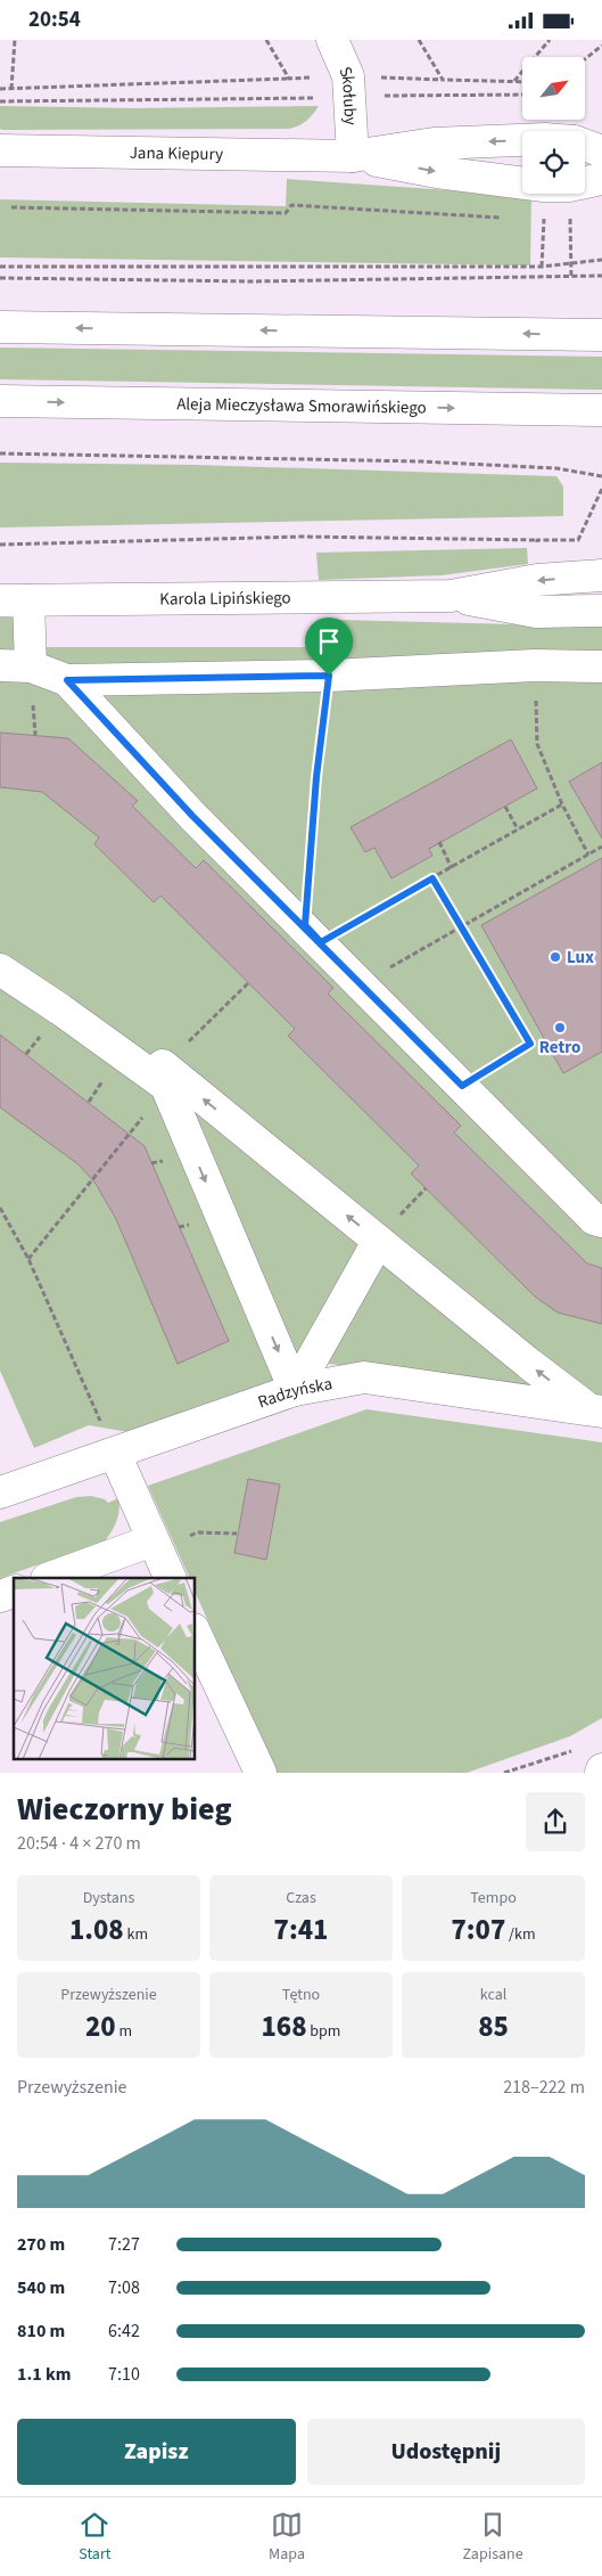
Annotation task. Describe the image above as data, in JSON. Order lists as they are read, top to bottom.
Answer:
{
  "streets": {
    "street": [
      "Skołuby",
      "Jana Kiepury",
      "Aleja Mieczysława Smorawińskiego",
      "Karola Lipińskiego",
      "Radzyńska"
    ]
  },
  "crossings": [
    ["Skołuby", "Jana Kiepury"]
  ],
  "places": ["Lux", "Retro"],
  "north": "top right",
  "page": {
    "status": "20:54",
    "heading": ["Wieczorny bieg", "20:54 · 4 × 270 m"],
    "stats": [
      ["Dystans", "1.08 km"],
      ["Czas", "7:41"],
      ["Tempo", "7:07 /km"],
      ["Przewyższenie", "20 m"],
      ["Tętno", "168 bpm"],
      ["kcal", "85"]
    ],
    "chart": ["Przewyższenie", "218–222 m"],
    "list": [
      {
        "name": "270 m",
        "note": "7:27"
      },
      {
        "name": "540 m",
        "note": "7:08"
      },
      {
        "name": "810 m",
        "note": "6:42"
      },
      {
        "name": "1.1 km",
        "note": "7:10"
      }
    ],
    "buttons": ["Zapisz", "Udostępnij"],
    "tabs": ["Start", "Mapa", "Zapisane"]
  }
}
